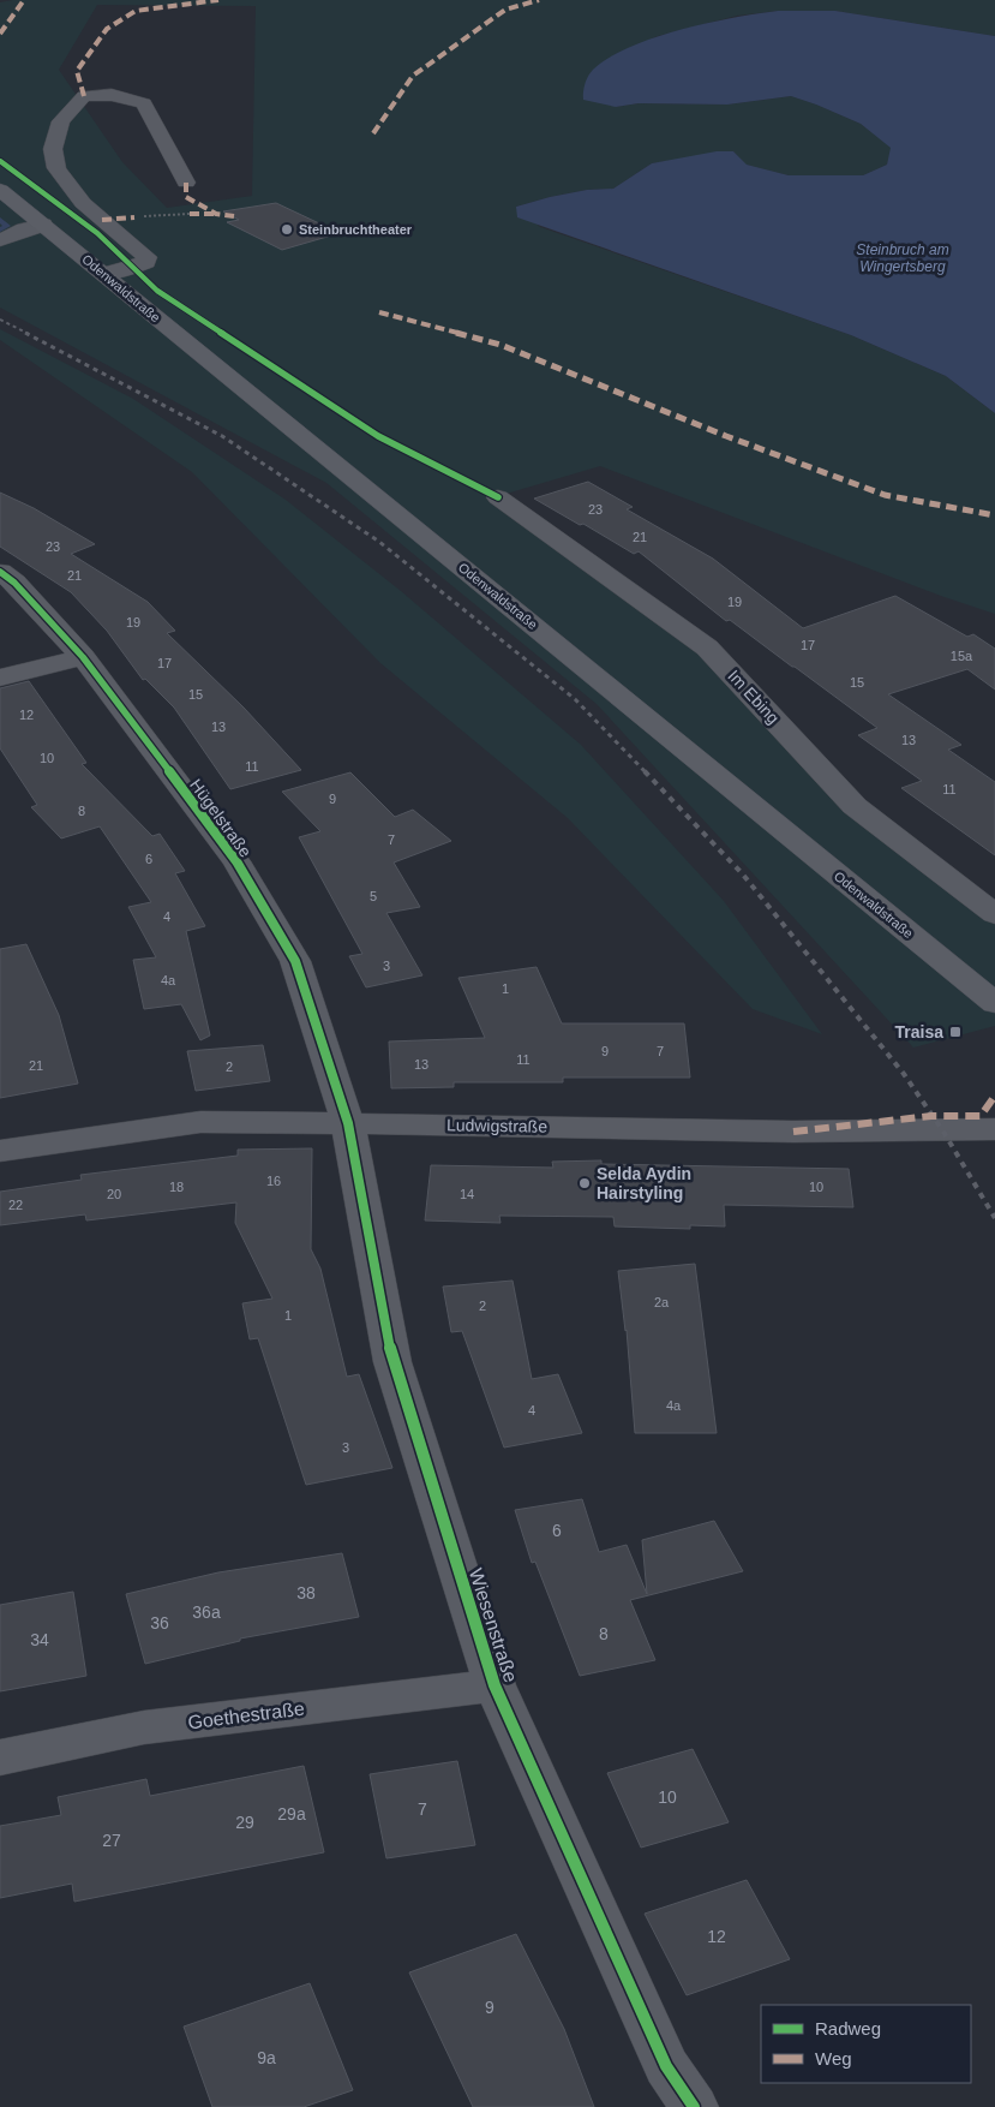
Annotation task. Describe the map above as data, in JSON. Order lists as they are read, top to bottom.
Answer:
{
  "streets": {
    "main road": ["Odenwaldstraße"],
    "street": [
      "Im Ebing",
      "Hügelstraße",
      "Ludwigstraße",
      "Wiesenstraße",
      "Goethestraße"
    ]
  },
  "crossings": [
    ["Hügelstraße", "Ludwigstraße"],
    ["Hügelstraße", "Wiesenstraße"],
    ["Ludwigstraße", "Wiesenstraße"],
    ["Wiesenstraße", "Goethestraße"]
  ],
  "water": ["Steinbruch am Wingertsberg"],
  "places": {
    "other": ["Steinbruchtheater", "Selda Aydin Hairstyling"],
    "transit": ["Traisa"]
  },
  "house_numbers": [
    "23",
    "21",
    "23",
    "21",
    "19",
    "19",
    "17",
    "15a",
    "17",
    "15",
    "15",
    "12",
    "13",
    "13",
    "10",
    "11",
    "11",
    "9",
    "8",
    "7",
    "6",
    "5",
    "4",
    "3",
    "4a",
    "1",
    "9",
    "7",
    "11",
    "13",
    "21",
    "2",
    "16",
    "18",
    "10",
    "20",
    "14",
    "22",
    "2a",
    "2",
    "1",
    "4a",
    "4",
    "3",
    "6",
    "38",
    "36a",
    "36",
    "8",
    "34",
    "10",
    "7",
    "29a",
    "29",
    "27",
    "12",
    "9",
    "9a"
  ],
  "legend": ["Radweg", "Weg"]
}
